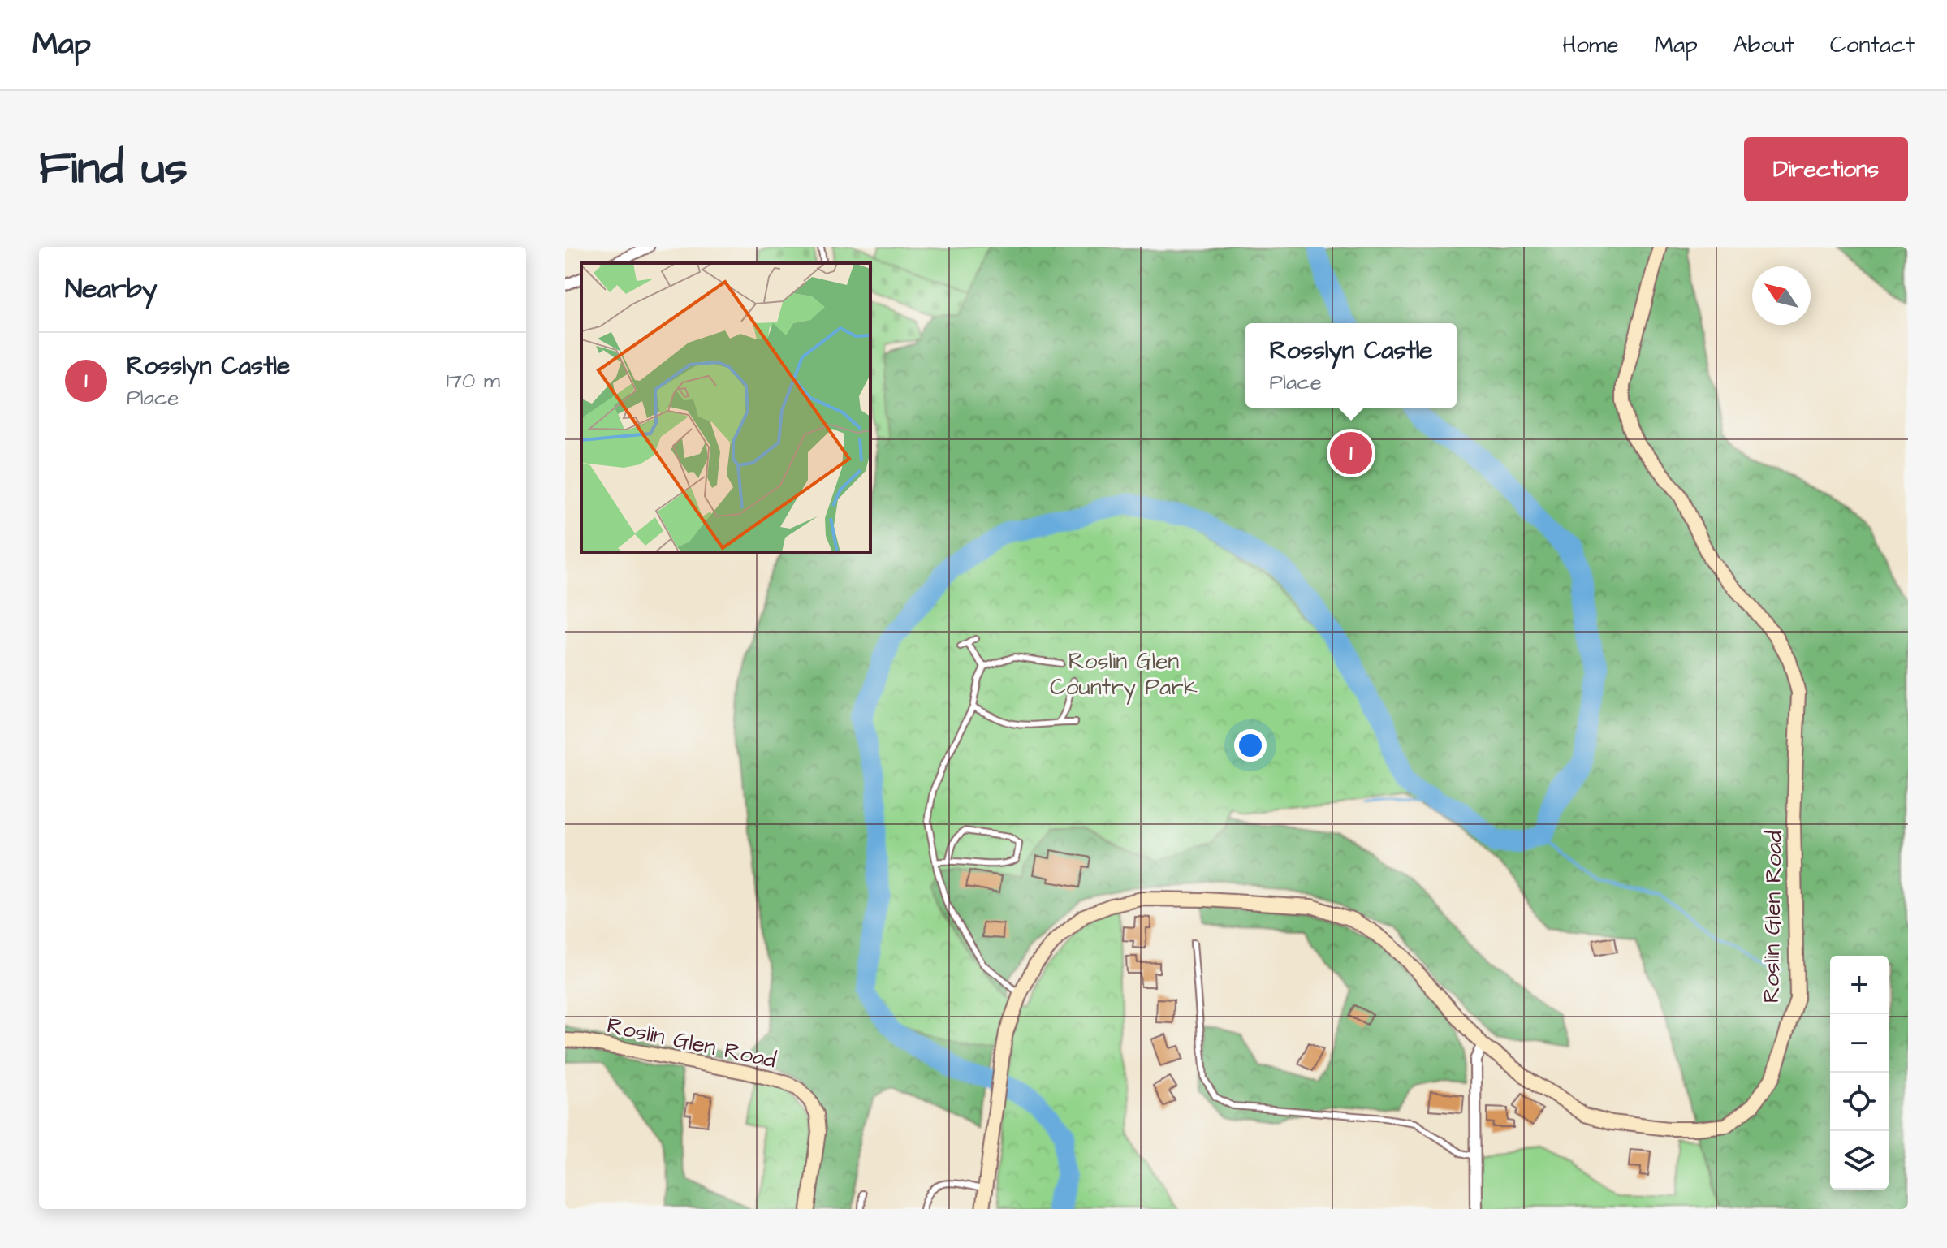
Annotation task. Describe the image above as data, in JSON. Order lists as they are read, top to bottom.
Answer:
{
  "streets": {
    "main road": ["Roslin Glen Road"]
  },
  "parks": ["Roslin Glen Country Park"],
  "north": "top left",
  "page": {
    "header": "Map",
    "nav": [
      "Home",
      "Map",
      "About",
      "Contact"
    ],
    "title": "Find us",
    "buttons": "Directions",
    "heading": "Nearby",
    "popup": ["Rosslyn Castle", "Place"],
    "list": [
      {
        "mark": "1",
        "name": "Rosslyn Castle",
        "note": "Place",
        "value": "170 m"
      }
    ],
    "pins": "1",
    "map_buttons": ["+", "−"]
  }
}
